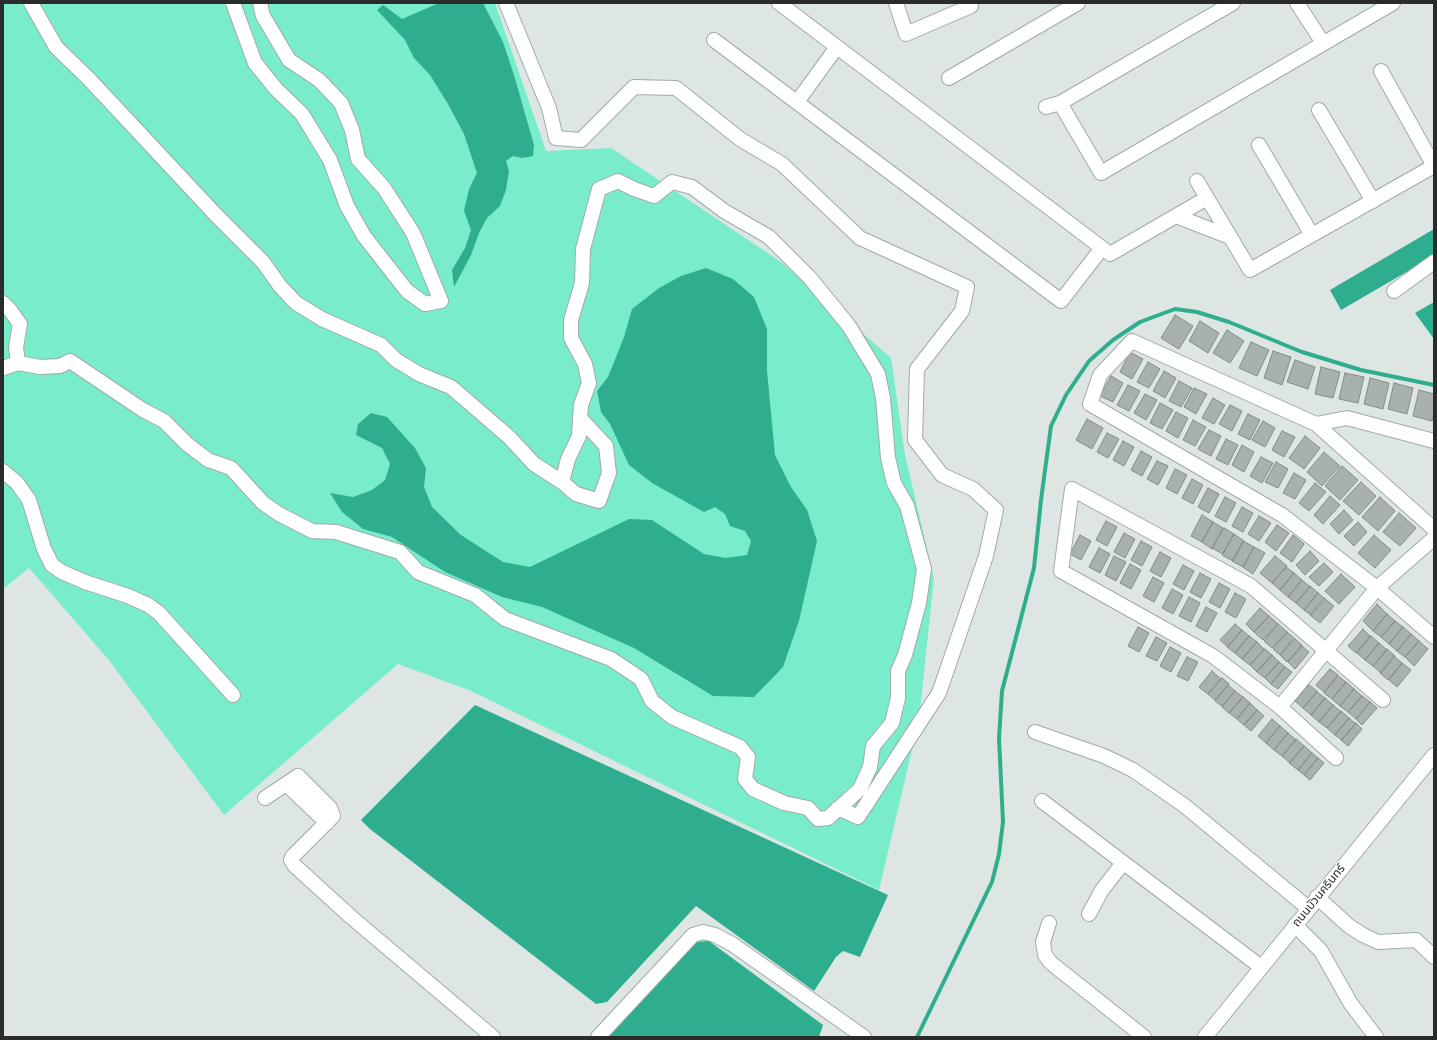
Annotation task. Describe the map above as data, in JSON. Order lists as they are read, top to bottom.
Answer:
{
  "streets": {
    "street": ["ถนนบัวนครินทร์"]
  }
}
